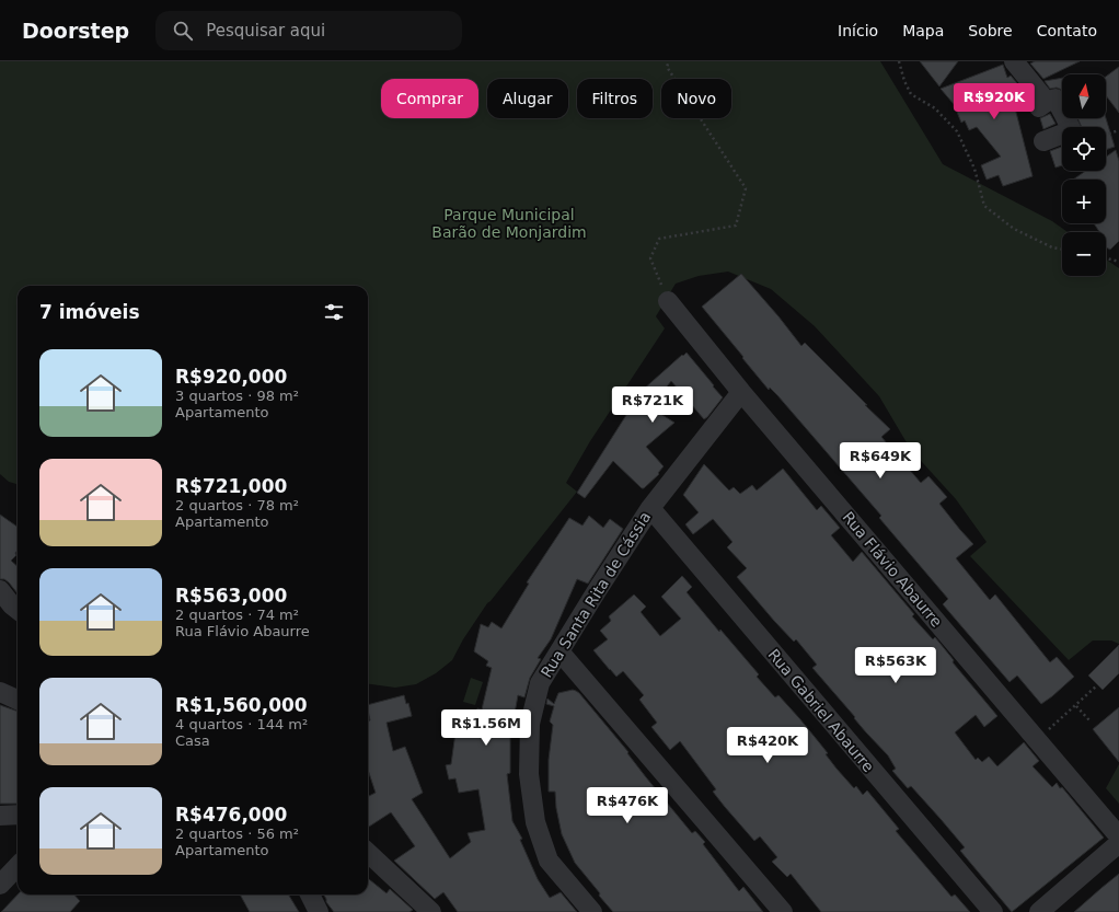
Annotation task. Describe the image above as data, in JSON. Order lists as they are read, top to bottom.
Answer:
{
  "streets": {
    "street": ["Rua Flávio Abaurre", "Rua Santa Rita de Cássia", "Rua Gabriel Abaurre"]
  },
  "crossings": [
    ["Rua Flávio Abaurre", "Rua Santa Rita de Cássia"],
    ["Rua Santa Rita de Cássia", "Rua Gabriel Abaurre"]
  ],
  "parks": ["Parque Municipal Barão de Monjardim"],
  "north": "top",
  "page": {
    "header": "Doorstep",
    "search": "Pesquisar aqui",
    "nav": [
      "Início",
      "Mapa",
      "Sobre",
      "Contato"
    ],
    "map_buttons": ["+", "−"],
    "chip": [
      "Comprar",
      "Alugar",
      "Filtros",
      "Novo"
    ],
    "price": [
      "R$920K",
      "R$721K",
      "R$649K",
      "R$563K",
      "R$1.56M",
      "R$420K",
      "R$476K"
    ],
    "heading": "7 imóveis",
    "list": [
      {
        "name": "R$920,000",
        "note": "3 quartos · 98 m² · Apartamento"
      },
      {
        "name": "R$721,000",
        "note": "2 quartos · 78 m² · Apartamento"
      },
      {
        "name": "R$563,000",
        "note": "2 quartos · 74 m² · Rua Flávio Abaurre"
      },
      {
        "name": "R$1,560,000",
        "note": "4 quartos · 144 m² · Casa"
      },
      {
        "name": "R$476,000",
        "note": "2 quartos · 56 m² · Apartamento"
      }
    ]
  }
}
